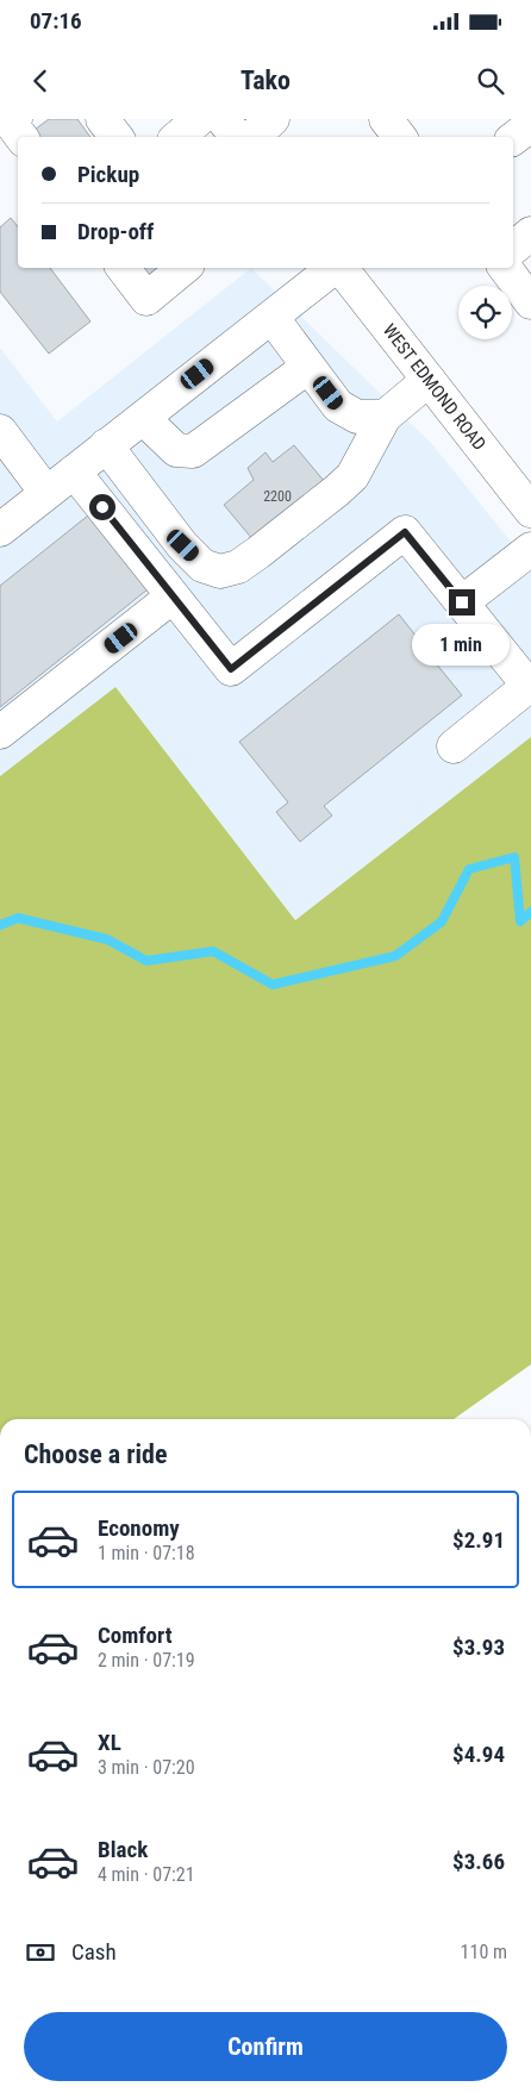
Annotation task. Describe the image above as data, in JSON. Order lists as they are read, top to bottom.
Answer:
{
  "streets": {
    "street": ["WEST EDMOND ROAD"]
  },
  "house_numbers": ["2200"],
  "page": {
    "status": "07:16",
    "header": "Tako",
    "banner": ["Pickup", "Drop-off"],
    "bubble": "1 min",
    "heading": "Choose a ride",
    "list": [
      {
        "name": "Economy",
        "note": "1 min · 07:18",
        "value": "$2.91"
      },
      {
        "name": "Comfort",
        "note": "2 min · 07:19",
        "value": "$3.93"
      },
      {
        "name": "XL",
        "note": "3 min · 07:20",
        "value": "$4.94"
      },
      {
        "name": "Black",
        "note": "4 min · 07:21",
        "value": "$3.66"
      }
    ],
    "pay": ["Cash", "110 m"],
    "buttons": "Confirm"
  }
}
